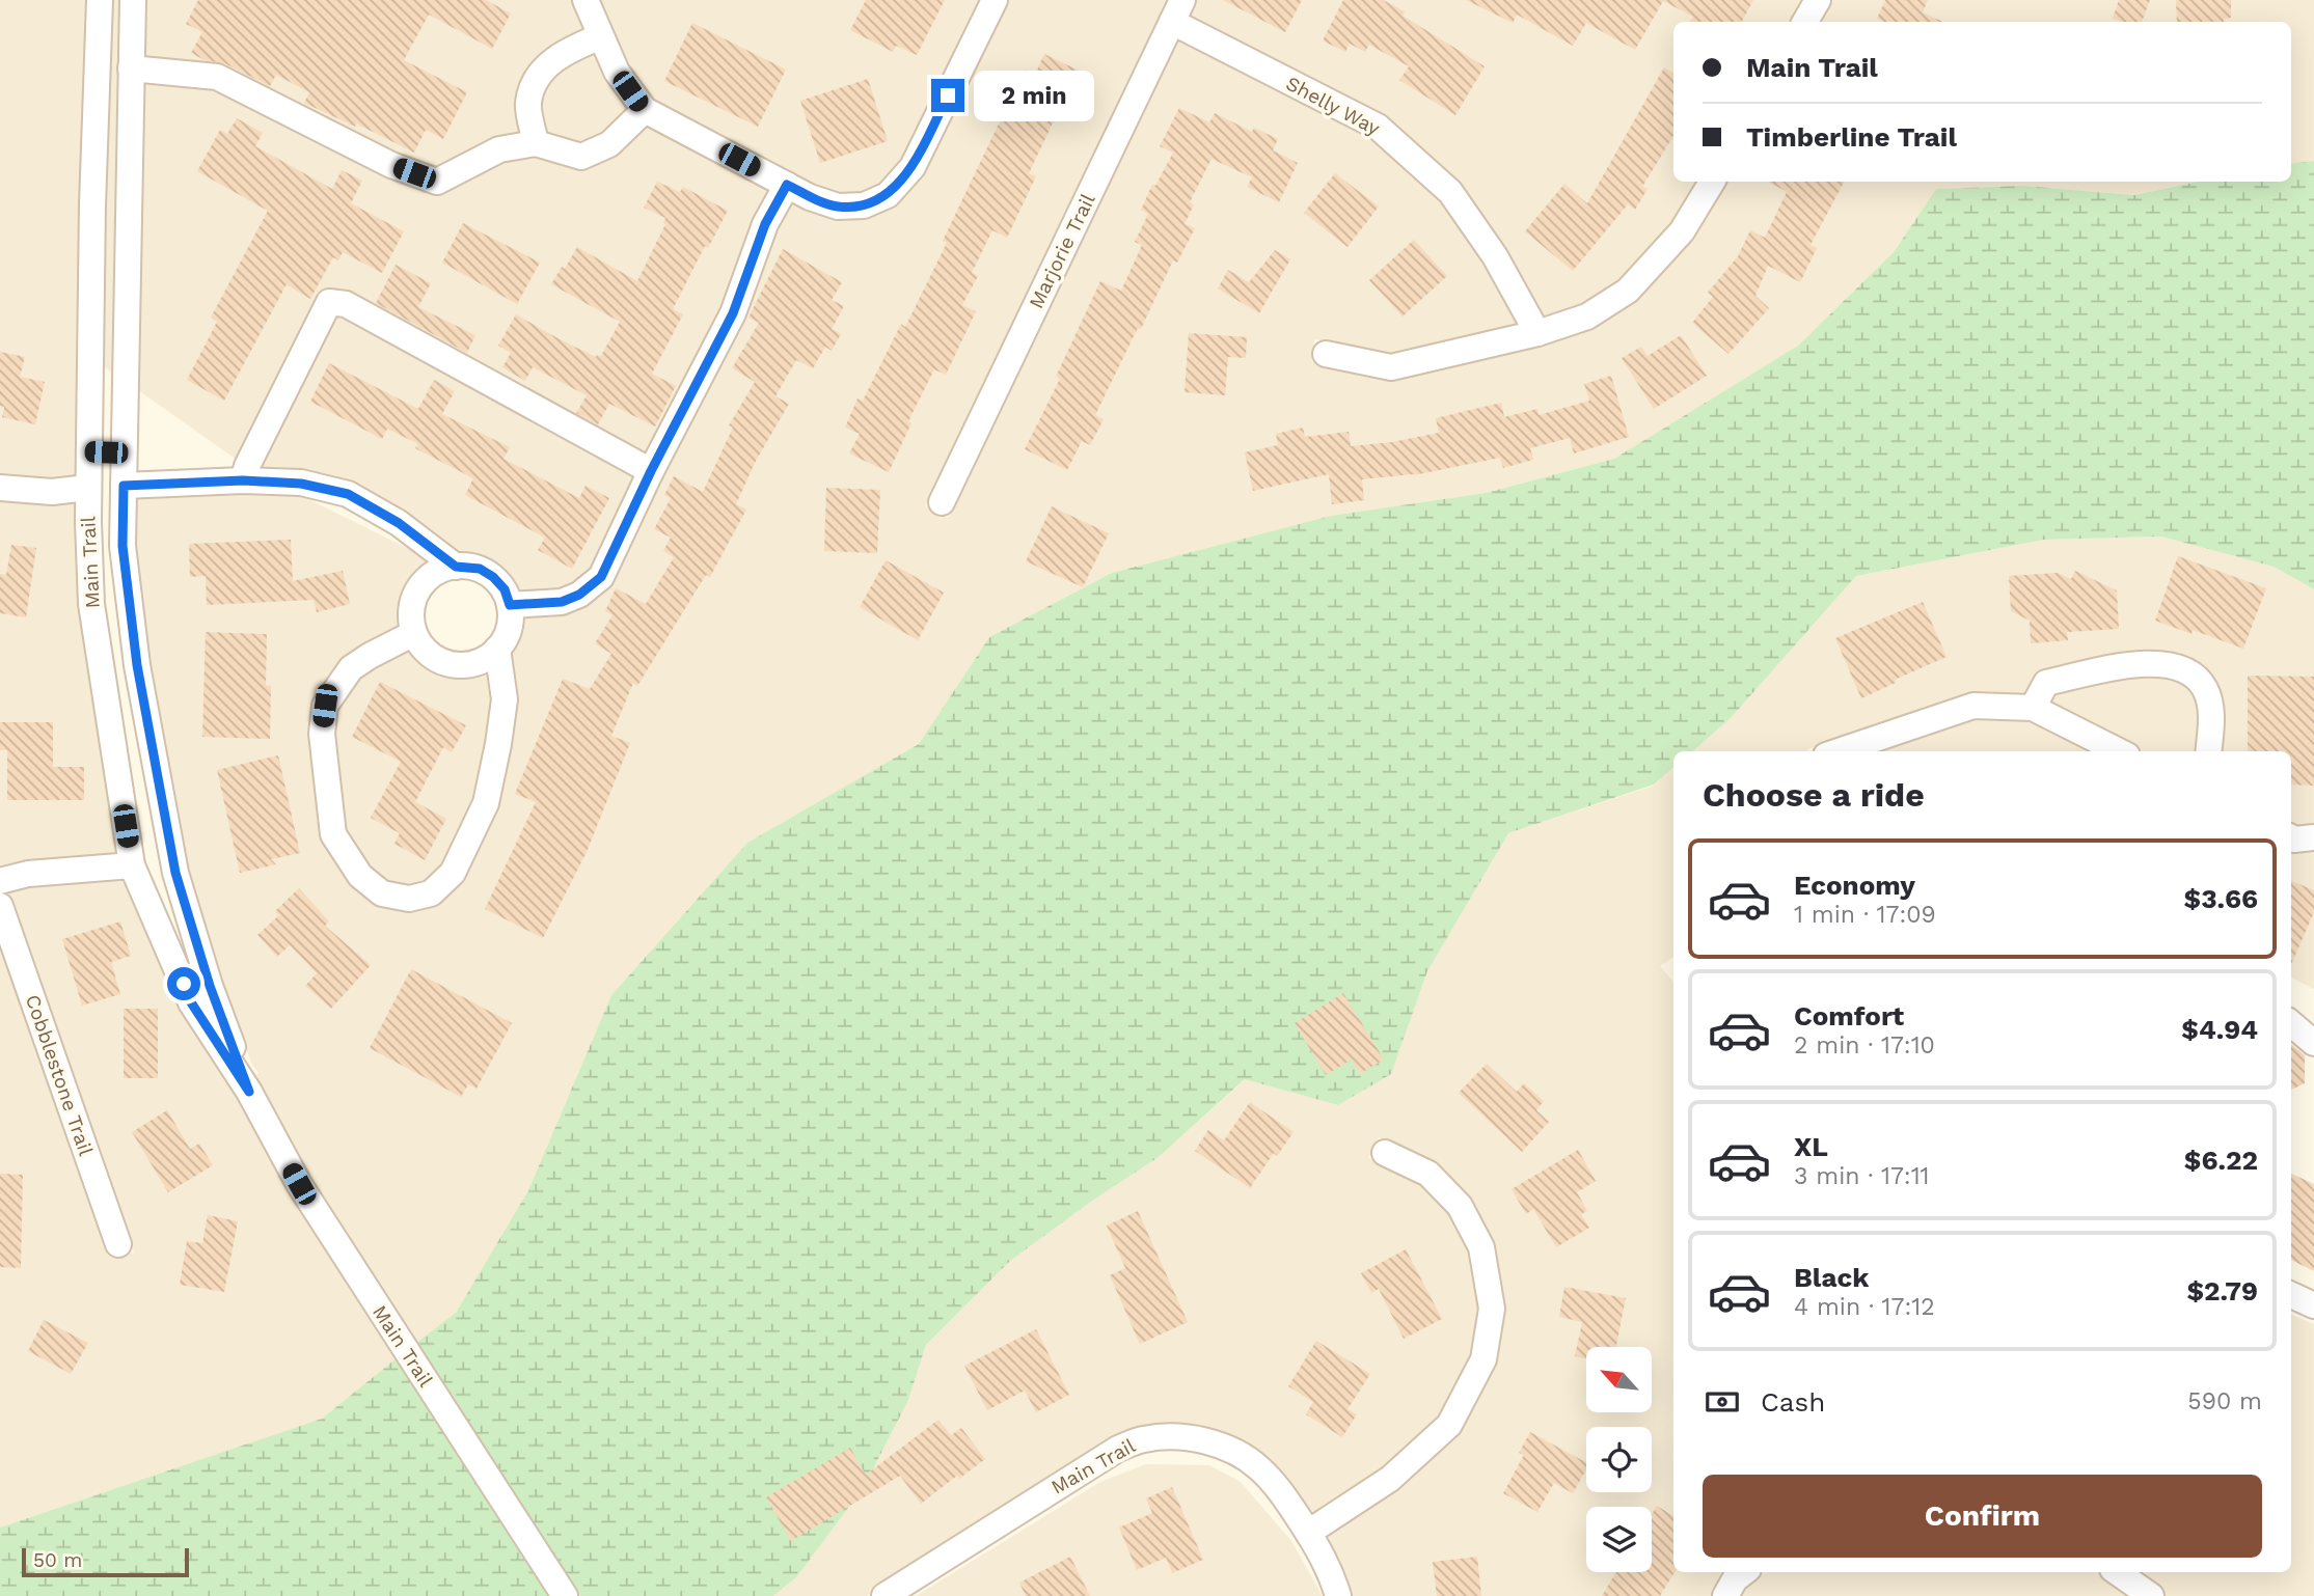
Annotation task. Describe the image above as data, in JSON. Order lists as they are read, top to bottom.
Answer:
{
  "streets": {
    "street": [
      "Shelly Way",
      "Marjorie Trail",
      "Main Trail",
      "Cobblestone Trail"
    ]
  },
  "crossings": [
    ["Shelly Way", "Marjorie Trail"]
  ],
  "scale_bar": "50 m",
  "north": "top left",
  "page": {
    "banner": ["Main Trail", "Timberline Trail"],
    "bubble": "2 min",
    "heading": "Choose a ride",
    "list": [
      {
        "name": "Economy",
        "note": "1 min · 17:09",
        "value": "$3.66"
      },
      {
        "name": "Comfort",
        "note": "2 min · 17:10",
        "value": "$4.94"
      },
      {
        "name": "XL",
        "note": "3 min · 17:11",
        "value": "$6.22"
      },
      {
        "name": "Black",
        "note": "4 min · 17:12",
        "value": "$2.79"
      }
    ],
    "pay": ["Cash", "590 m"],
    "buttons": "Confirm",
    "scale": "50 m"
  }
}
